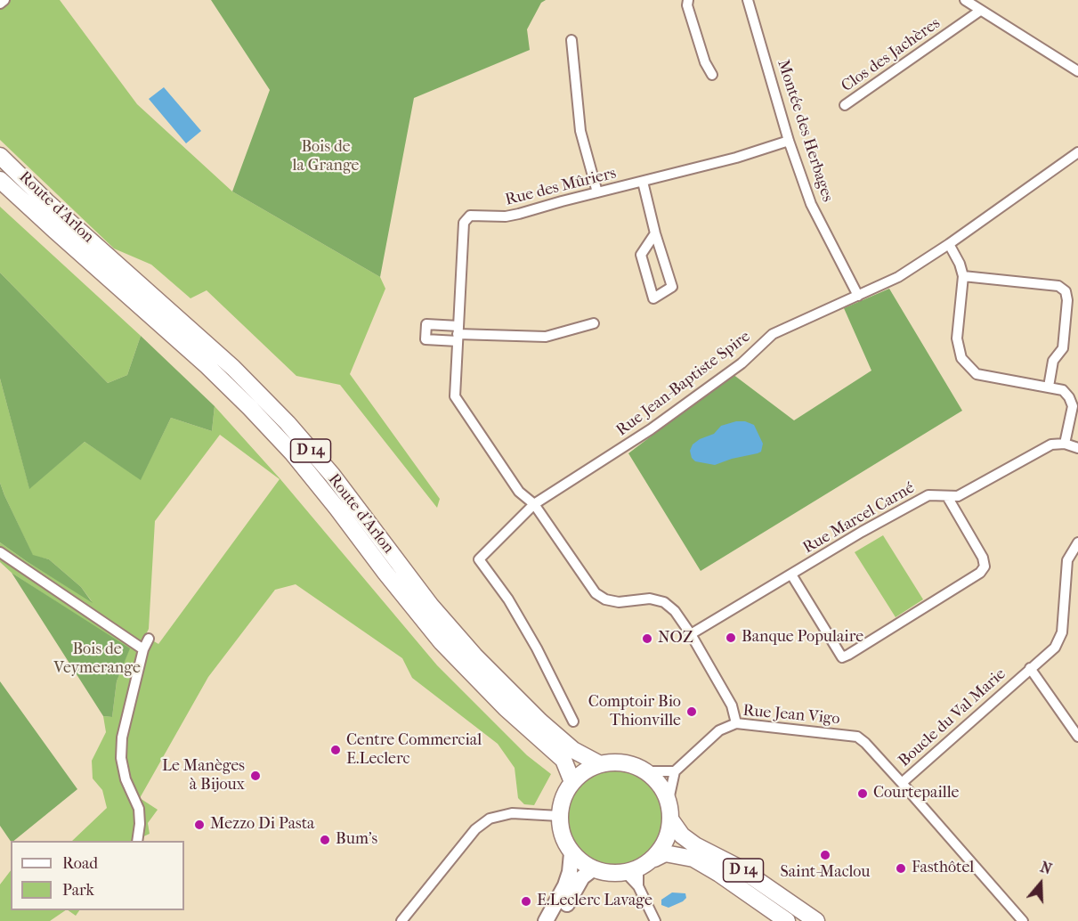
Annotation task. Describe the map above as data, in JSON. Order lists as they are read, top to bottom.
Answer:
{
  "streets": {
    "main road": ["Route d'Arlon", "D 14"],
    "street": [
      "Clos des Jachères",
      "Montée des Herbages",
      "Rue des Mûriers",
      "Rue Jean-Baptiste Spire",
      "Rue Marcel Carné",
      "Rue Jean Vigo",
      "Boucle du Val Marie"
    ]
  },
  "crossings": [
    ["Montée des Herbages", "Rue des Mûriers"],
    ["Montée des Herbages", "Rue Jean-Baptiste Spire"],
    ["Rue des Mûriers", "Rue Jean-Baptiste Spire"],
    ["Rue des Mûriers", "Rue Marcel Carné"],
    ["Route d'Arlon", "D 14"],
    ["Rue Jean Vigo", "Boucle du Val Marie"]
  ],
  "parks": ["Bois de la Grange", "Bois de Veymerange"],
  "places": [
    "Banque Populaire",
    "NOZ",
    "Comptoir Bio Thionville",
    "Centre Commercial E.Leclerc",
    "Le Manèges à Bijoux",
    "Courtepaille",
    "Mezzo Di Pasta",
    "Bum's",
    "Saint-Maclou",
    "Fasthôtel",
    "E.Leclerc Lavage"
  ],
  "legend": ["Road", "Park"],
  "north": "top"
}
